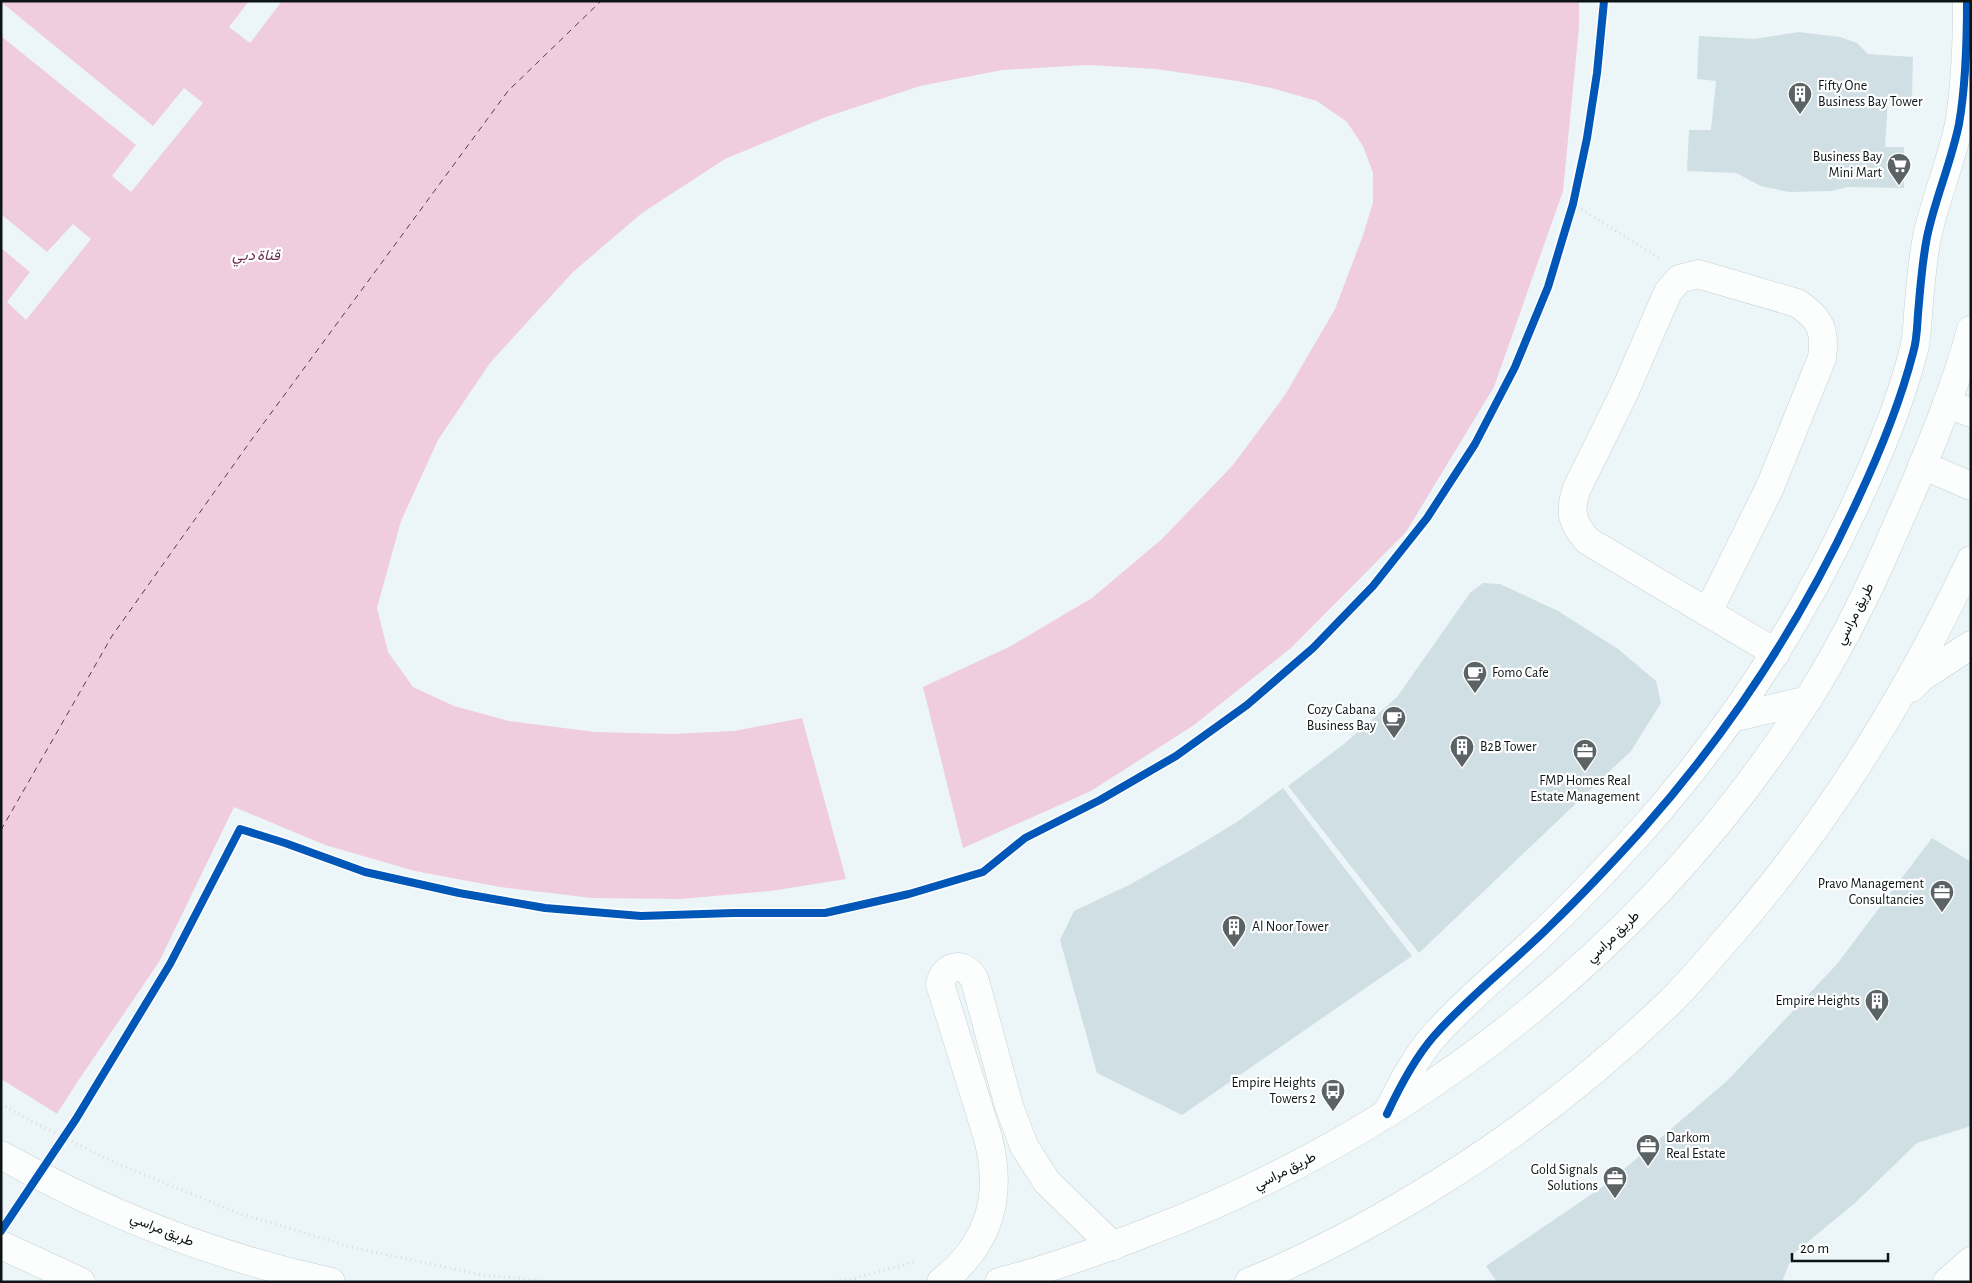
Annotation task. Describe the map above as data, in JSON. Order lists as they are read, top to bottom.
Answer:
{
  "streets": {
    "main road": ["طريق مراسي"]
  },
  "water": ["قناة دبي"],
  "places": {
    "building": [
      "Fifty One Business Bay Tower",
      "B2B Tower",
      "Al Noor Tower",
      "Empire Heights"
    ],
    "supermarket": ["Business Bay Mini Mart"],
    "cafe": ["Fomo Cafe", "Cozy Cabana Business Bay"],
    "office": [
      "FMP Homes Real Estate Management",
      "Pravo Management Consultancies",
      "Darkom Real Estate",
      "Gold Signals Solutions"
    ],
    "bus stop": ["Empire Heights Towers 2"]
  },
  "scale_bar": "20 m"
}
